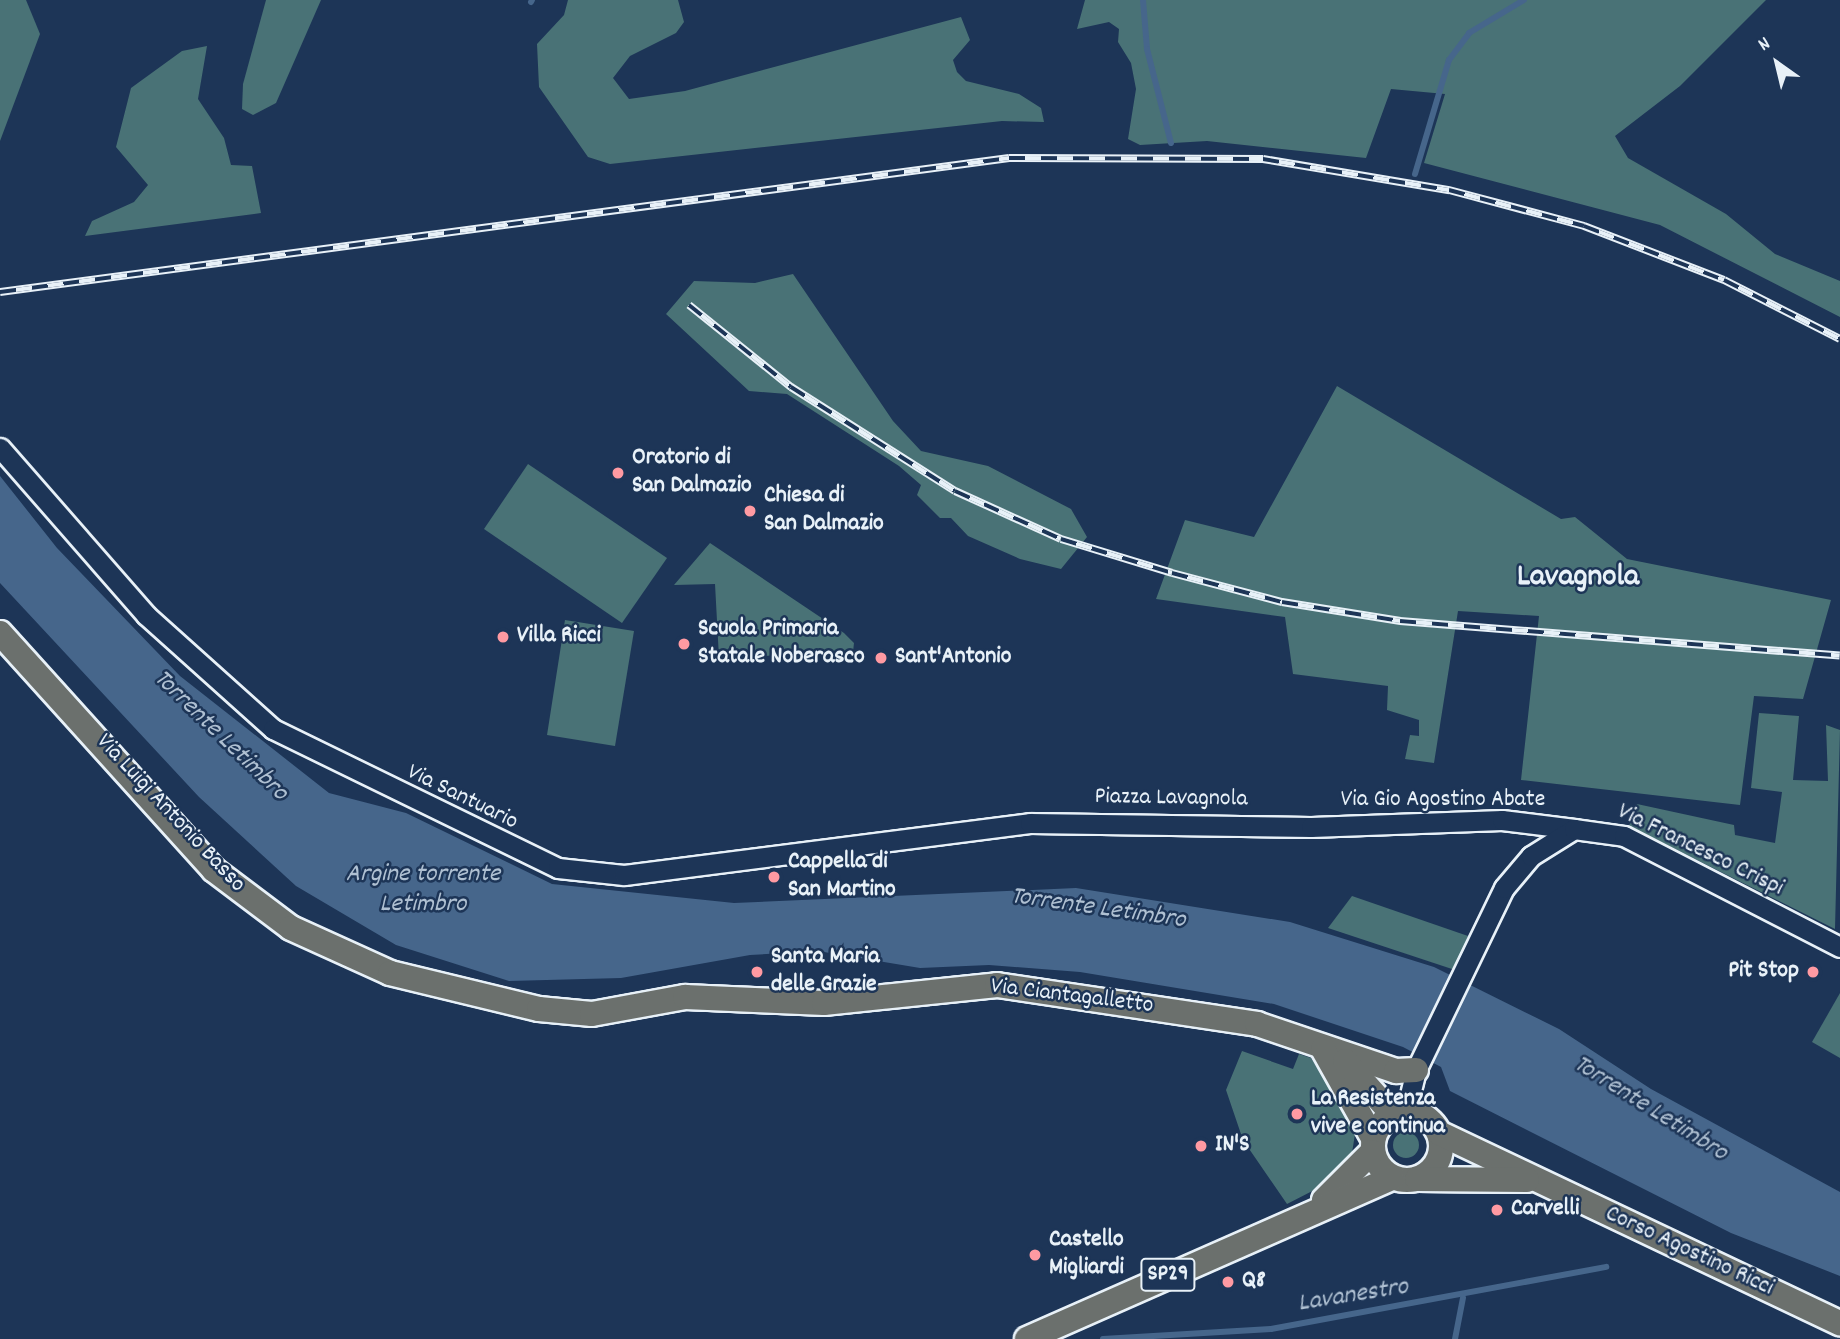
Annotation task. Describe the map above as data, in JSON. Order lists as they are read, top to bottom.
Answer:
{
  "streets": {
    "main road": [
      "Via Luigi Antonio Basso",
      "Via Ciantagalletto",
      "Corso Agostino Ricci",
      "SP29"
    ],
    "street": [
      "Via Santuario",
      "Piazza Lavagnola",
      "Via Gio Agostino Abate",
      "Via Francesco Crispi"
    ]
  },
  "crossings": [
    ["Via Santuario", "Piazza Lavagnola"],
    ["Piazza Lavagnola", "Via Gio Agostino Abate"],
    ["Via Gio Agostino Abate", "Via Francesco Crispi"],
    ["Via Luigi Antonio Basso", "Via Ciantagalletto"],
    ["Via Ciantagalletto", "Corso Agostino Ricci"],
    ["Via Ciantagalletto", "SP29"],
    ["Corso Agostino Ricci", "SP29"]
  ],
  "districts": ["Lavagnola"],
  "water": ["Torrente Letimbro", "Argine torrente Letimbro", "Lavanestro"],
  "places": [
    "Oratorio di San Dalmazio",
    "Chiesa di San Dalmazio",
    "Villa Ricci",
    "Scuola Primaria Statale Noberasco",
    "Sant'Antonio",
    "Cappella di San Martino",
    "Santa Maria delle Grazie",
    "Pit Stop",
    "La Resistenza vive e continua",
    "IN'S",
    "Carvelli",
    "Castello Migliardi",
    "Q8"
  ],
  "north": "top left"
}
